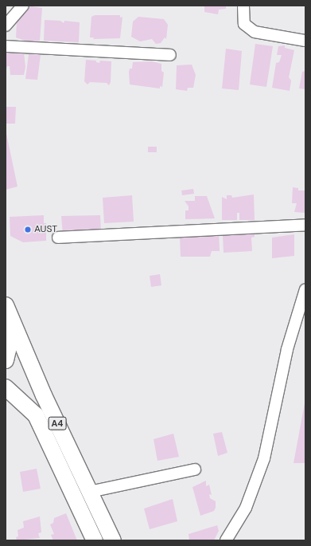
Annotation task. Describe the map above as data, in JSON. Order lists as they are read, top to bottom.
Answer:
{
  "streets": {
    "highway": ["A4"]
  },
  "places": ["AUST"]
}
